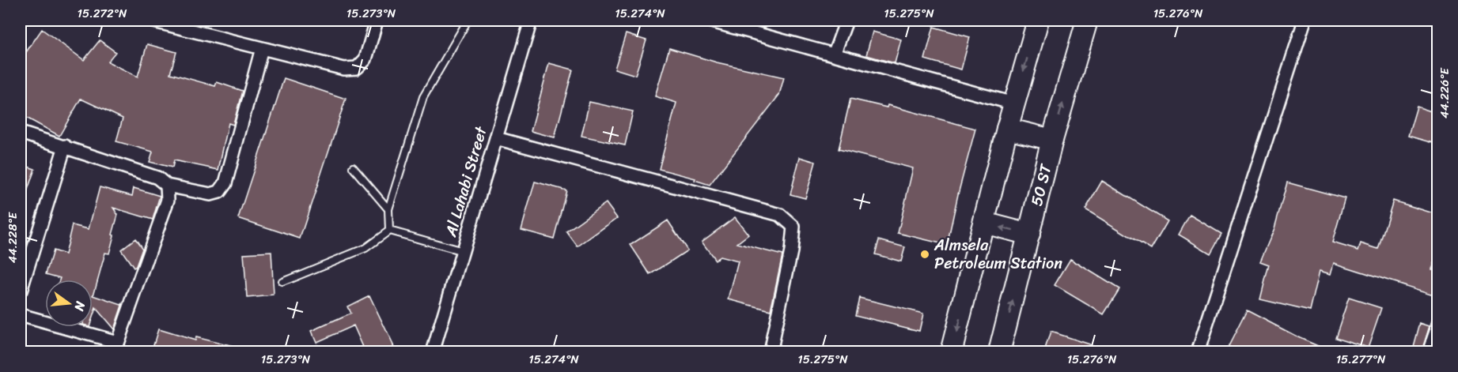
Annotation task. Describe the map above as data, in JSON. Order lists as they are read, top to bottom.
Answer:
{
  "streets": {
    "main road": ["50 ST"],
    "street": ["Al Lahabi Street"]
  },
  "places": ["Almsela Petroleum Station"],
  "north": "right",
  "coordinates": [
    "15.272°N",
    "15.273°N",
    "15.274°N",
    "15.275°N",
    "15.276°N",
    "44.226°E",
    "44.228°E",
    "15.277°N"
  ]
}
